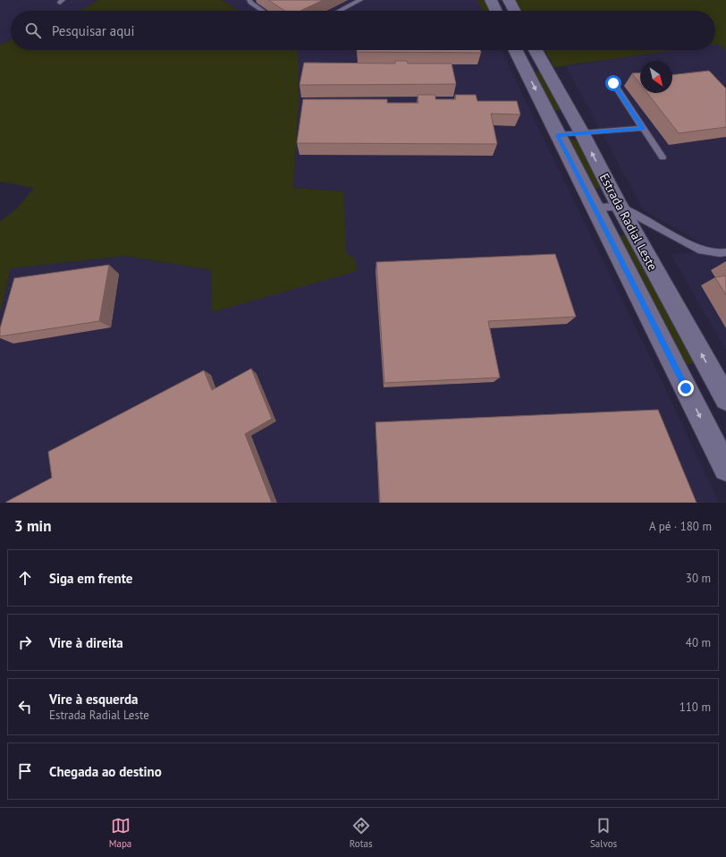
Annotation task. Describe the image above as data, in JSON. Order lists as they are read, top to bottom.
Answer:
{
  "streets": {
    "street": ["Estrada Radial Leste"]
  },
  "north": "bottom right",
  "page": {
    "search": "Pesquisar aqui",
    "heading": ["3 min", "A pé · 180 m"],
    "list": [
      ["Siga em frente", "30 m"],
      ["Vire à direita", "40 m"],
      ["Vire à esquerda", "Estrada Radial Leste", "110 m"],
      "Chegada ao destino"
    ],
    "nav": ["Mapa", "Rotas", "Salvos"]
  }
}
